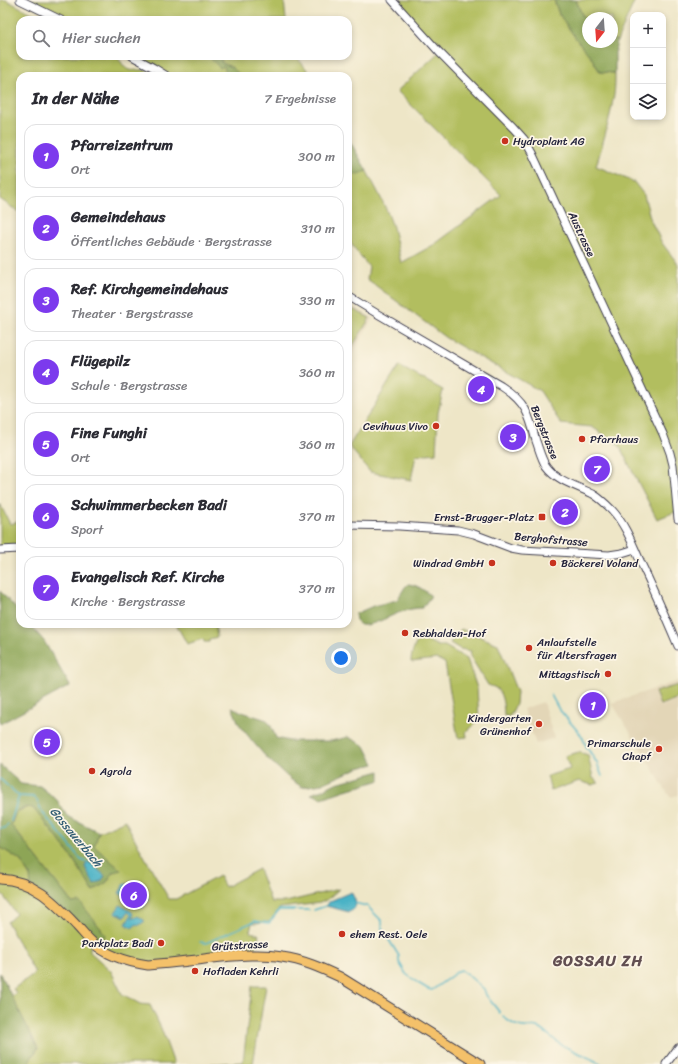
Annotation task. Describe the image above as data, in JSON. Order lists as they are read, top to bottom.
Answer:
{
  "streets": {
    "main road": ["Grütstrasse"],
    "street": ["Austrasse", "Bergstrasse", "Berghofstrasse"]
  },
  "crossings": [
    ["Bergstrasse", "Berghofstrasse"]
  ],
  "districts": ["GOSSAU ZH"],
  "water": ["Gossauerbach"],
  "places": {
    "other": [
      "Hydroplant AG",
      "Cevihuus Vivo",
      "Pfarrhaus",
      "Windrad GmbH",
      "Bäckerei Voland",
      "Rebhalden-Hof",
      "Anlaufstelle für Altersfragen",
      "Mittagstisch",
      "Kindergarten Grünenhof",
      "Primarschule Chapf",
      "Agrola",
      "ehem Rest. Oele",
      "Parkplatz Badi",
      "Hofladen Kehrli"
    ],
    "transit": ["Ernst-Brugger-Platz"]
  },
  "north": "bottom",
  "page": {
    "map_buttons": ["+", "−"],
    "search": "Hier suchen",
    "heading": ["In der Nähe", "7 Ergebnisse"],
    "list": [
      {
        "mark": "1",
        "name": "Pfarreizentrum",
        "note": "Ort",
        "value": "300 m"
      },
      {
        "mark": "2",
        "name": "Gemeindehaus",
        "note": "Öffentliches Gebäude · Bergstrasse",
        "value": "310 m"
      },
      {
        "mark": "3",
        "name": "Ref. Kirchgemeindehaus",
        "note": "Theater · Bergstrasse",
        "value": "330 m"
      },
      {
        "mark": "4",
        "name": "Flügepilz",
        "note": "Schule · Bergstrasse",
        "value": "360 m"
      },
      {
        "mark": "5",
        "name": "Fine Funghi",
        "note": "Ort",
        "value": "360 m"
      },
      {
        "mark": "6",
        "name": "Schwimmerbecken Badi",
        "note": "Sport",
        "value": "370 m"
      },
      {
        "mark": "7",
        "name": "Evangelisch Ref. Kirche",
        "note": "Kirche · Bergstrasse",
        "value": "370 m"
      }
    ],
    "pins": [
      "4",
      "3",
      "7",
      "2",
      "1",
      "5",
      "6"
    ]
  }
}
